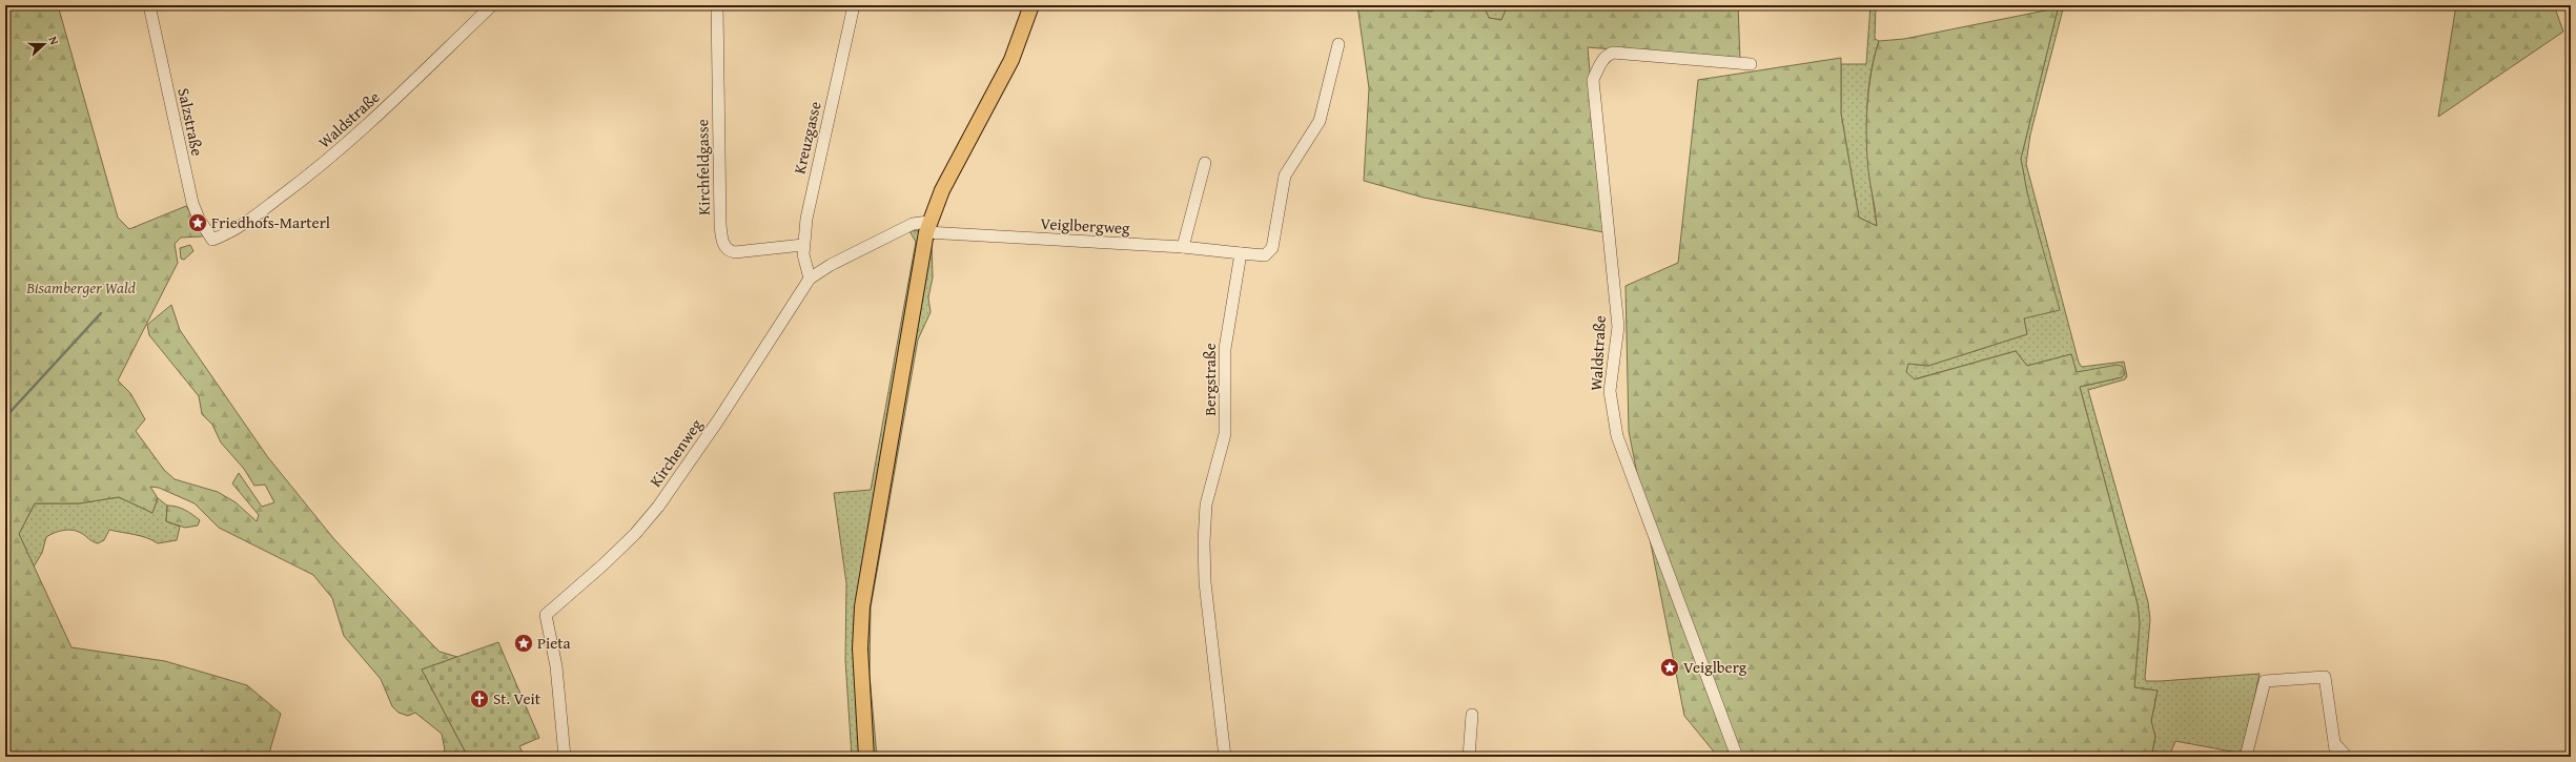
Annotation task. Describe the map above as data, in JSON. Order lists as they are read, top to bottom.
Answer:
{
  "streets": {
    "street": [
      "Waldstraße",
      "Salzstraße",
      "Kreuzgasse",
      "Kirchfeldgasse",
      "Veiglbergweg",
      "Bergstraße",
      "Kirchenweg"
    ]
  },
  "crossings": [
    ["Waldstraße", "Salzstraße"],
    ["Kreuzgasse", "Kirchfeldgasse"],
    ["Kreuzgasse", "Kirchenweg"],
    ["Veiglbergweg", "Bergstraße"],
    ["Veiglbergweg", "Kirchenweg"]
  ],
  "parks": ["Bisamberger Wald"],
  "places": {
    "place": ["Friedhofs-Marterl", "Pieta", "Veiglberg"],
    "church": ["St. Veit"]
  },
  "north": "right"
}
